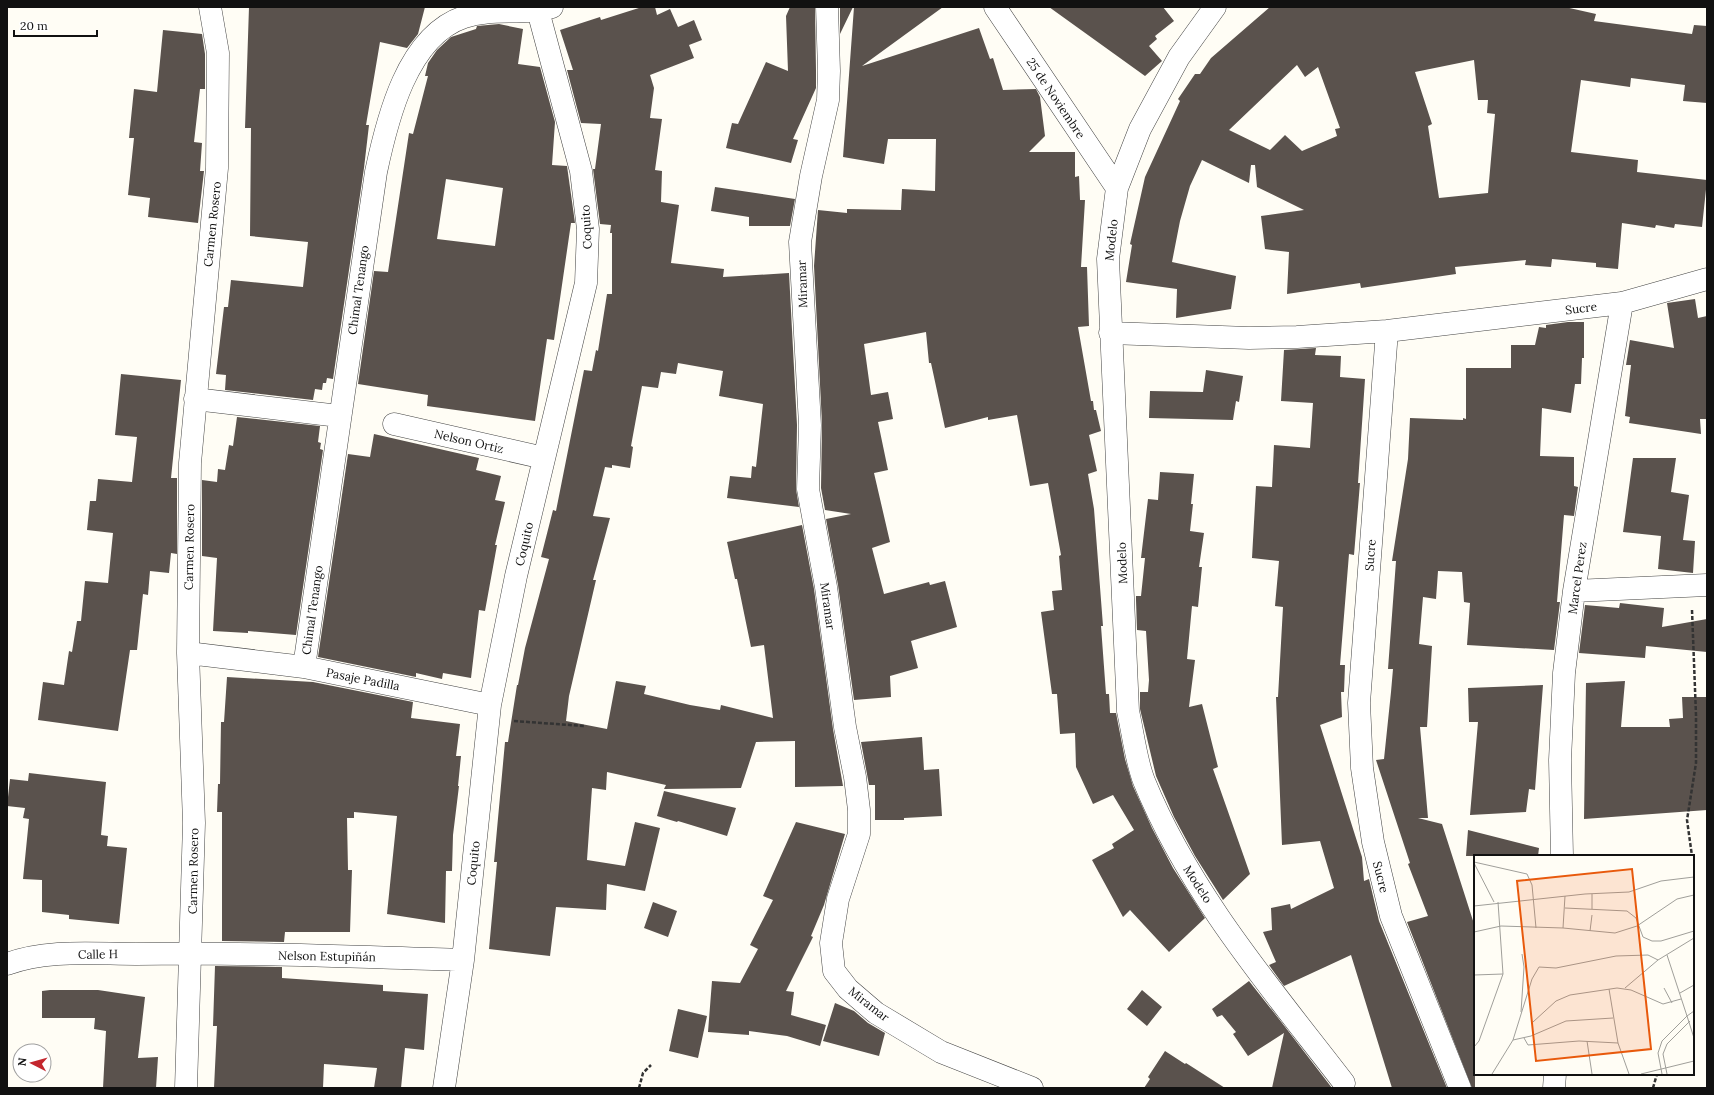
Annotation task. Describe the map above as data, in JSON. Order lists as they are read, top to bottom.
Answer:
{
  "streets": {
    "street": [
      "25 de Noviembre",
      "Carmen Rosero",
      "Coquito",
      "Modelo",
      "Miramar",
      "Chimal Tenango",
      "Sucre",
      "Nelson Ortiz",
      "Marcel Perez",
      "Pasaje Padilla",
      "Calle H",
      "Nelson Estupiñán"
    ]
  },
  "crossings": [
    ["25 de Noviembre", "Modelo"],
    ["Carmen Rosero", "Pasaje Padilla"],
    ["Carmen Rosero", "Calle H"],
    ["Carmen Rosero", "Nelson Estupiñán"],
    ["Coquito", "Chimal Tenango"],
    ["Coquito", "Nelson Ortiz"],
    ["Coquito", "Pasaje Padilla"],
    ["Coquito", "Nelson Estupiñán"],
    ["Chimal Tenango", "Pasaje Padilla"],
    ["Sucre", "Marcel Perez"],
    ["Calle H", "Nelson Estupiñán"]
  ],
  "scale_bar": "20 m",
  "north": "left"
}
